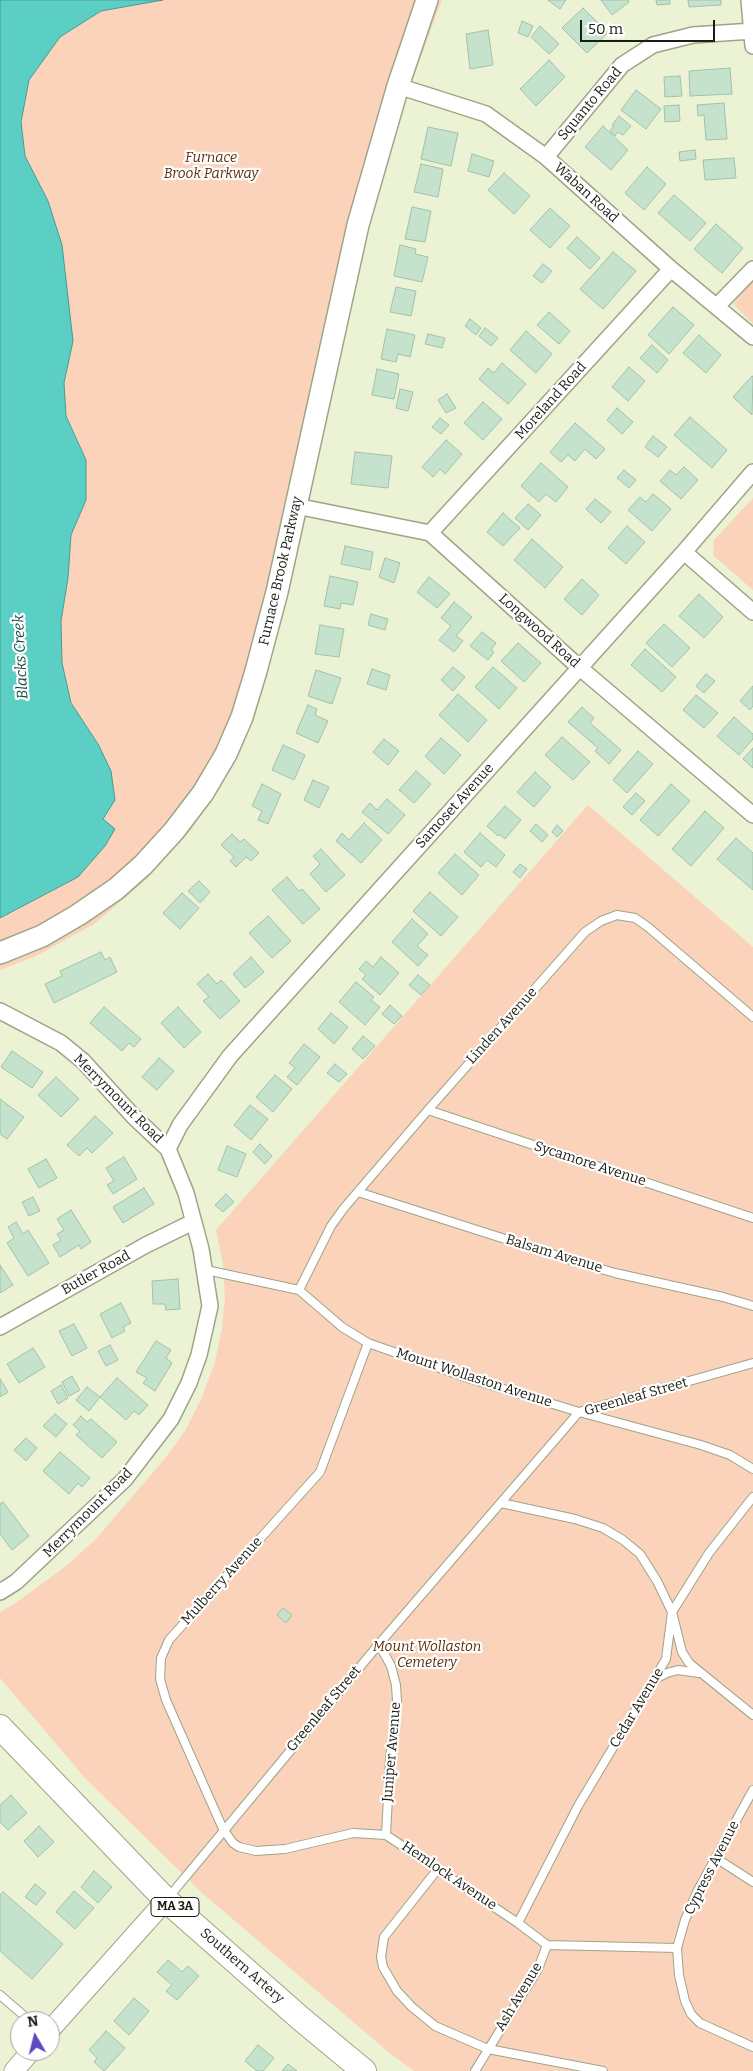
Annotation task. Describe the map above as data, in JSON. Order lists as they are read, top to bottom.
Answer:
{
  "streets": {
    "main road": ["Furnace Brook Parkway", "MA 3A", "Southern Artery"],
    "street": [
      "Squanto Road",
      "Waban Road",
      "Moreland Road",
      "Longwood Road",
      "Samoset Avenue",
      "Merrymount Road",
      "Butler Road",
      "Greenleaf Street"
    ],
    "lane": [
      "Linden Avenue",
      "Sycamore Avenue",
      "Balsam Avenue",
      "Mount Wollaston Avenue",
      "Mulberry Avenue",
      "Cedar Avenue",
      "Juniper Avenue",
      "Cypress Avenue",
      "Hemlock Avenue",
      "Ash Avenue"
    ]
  },
  "crossings": [
    ["Squanto Road", "Waban Road"],
    ["Waban Road", "Moreland Road"],
    ["Waban Road", "Furnace Brook Parkway"],
    ["Moreland Road", "Longwood Road"],
    ["Longwood Road", "Samoset Avenue"],
    ["Samoset Avenue", "Merrymount Road"],
    ["Linden Avenue", "Sycamore Avenue"],
    ["Linden Avenue", "Balsam Avenue"],
    ["Linden Avenue", "Mount Wollaston Avenue"],
    ["Merrymount Road", "Butler Road"],
    ["Merrymount Road", "Mount Wollaston Avenue"],
    ["Mount Wollaston Avenue", "Greenleaf Street"],
    ["Mount Wollaston Avenue", "Mulberry Avenue"],
    ["Greenleaf Street", "Mulberry Avenue"],
    ["Greenleaf Street", "Juniper Avenue"],
    ["Greenleaf Street", "Hemlock Avenue"],
    ["Greenleaf Street", "Southern Artery"],
    ["Mulberry Avenue", "Hemlock Avenue"],
    ["Cedar Avenue", "Hemlock Avenue"],
    ["Cedar Avenue", "Ash Avenue"],
    ["Juniper Avenue", "Hemlock Avenue"],
    ["Hemlock Avenue", "Ash Avenue"]
  ],
  "water": ["Blacks Creek"],
  "parks": ["Furnace Brook Parkway", "Mount Wollaston Cemetery"],
  "scale_bar": "50 m",
  "north": "top"
}
